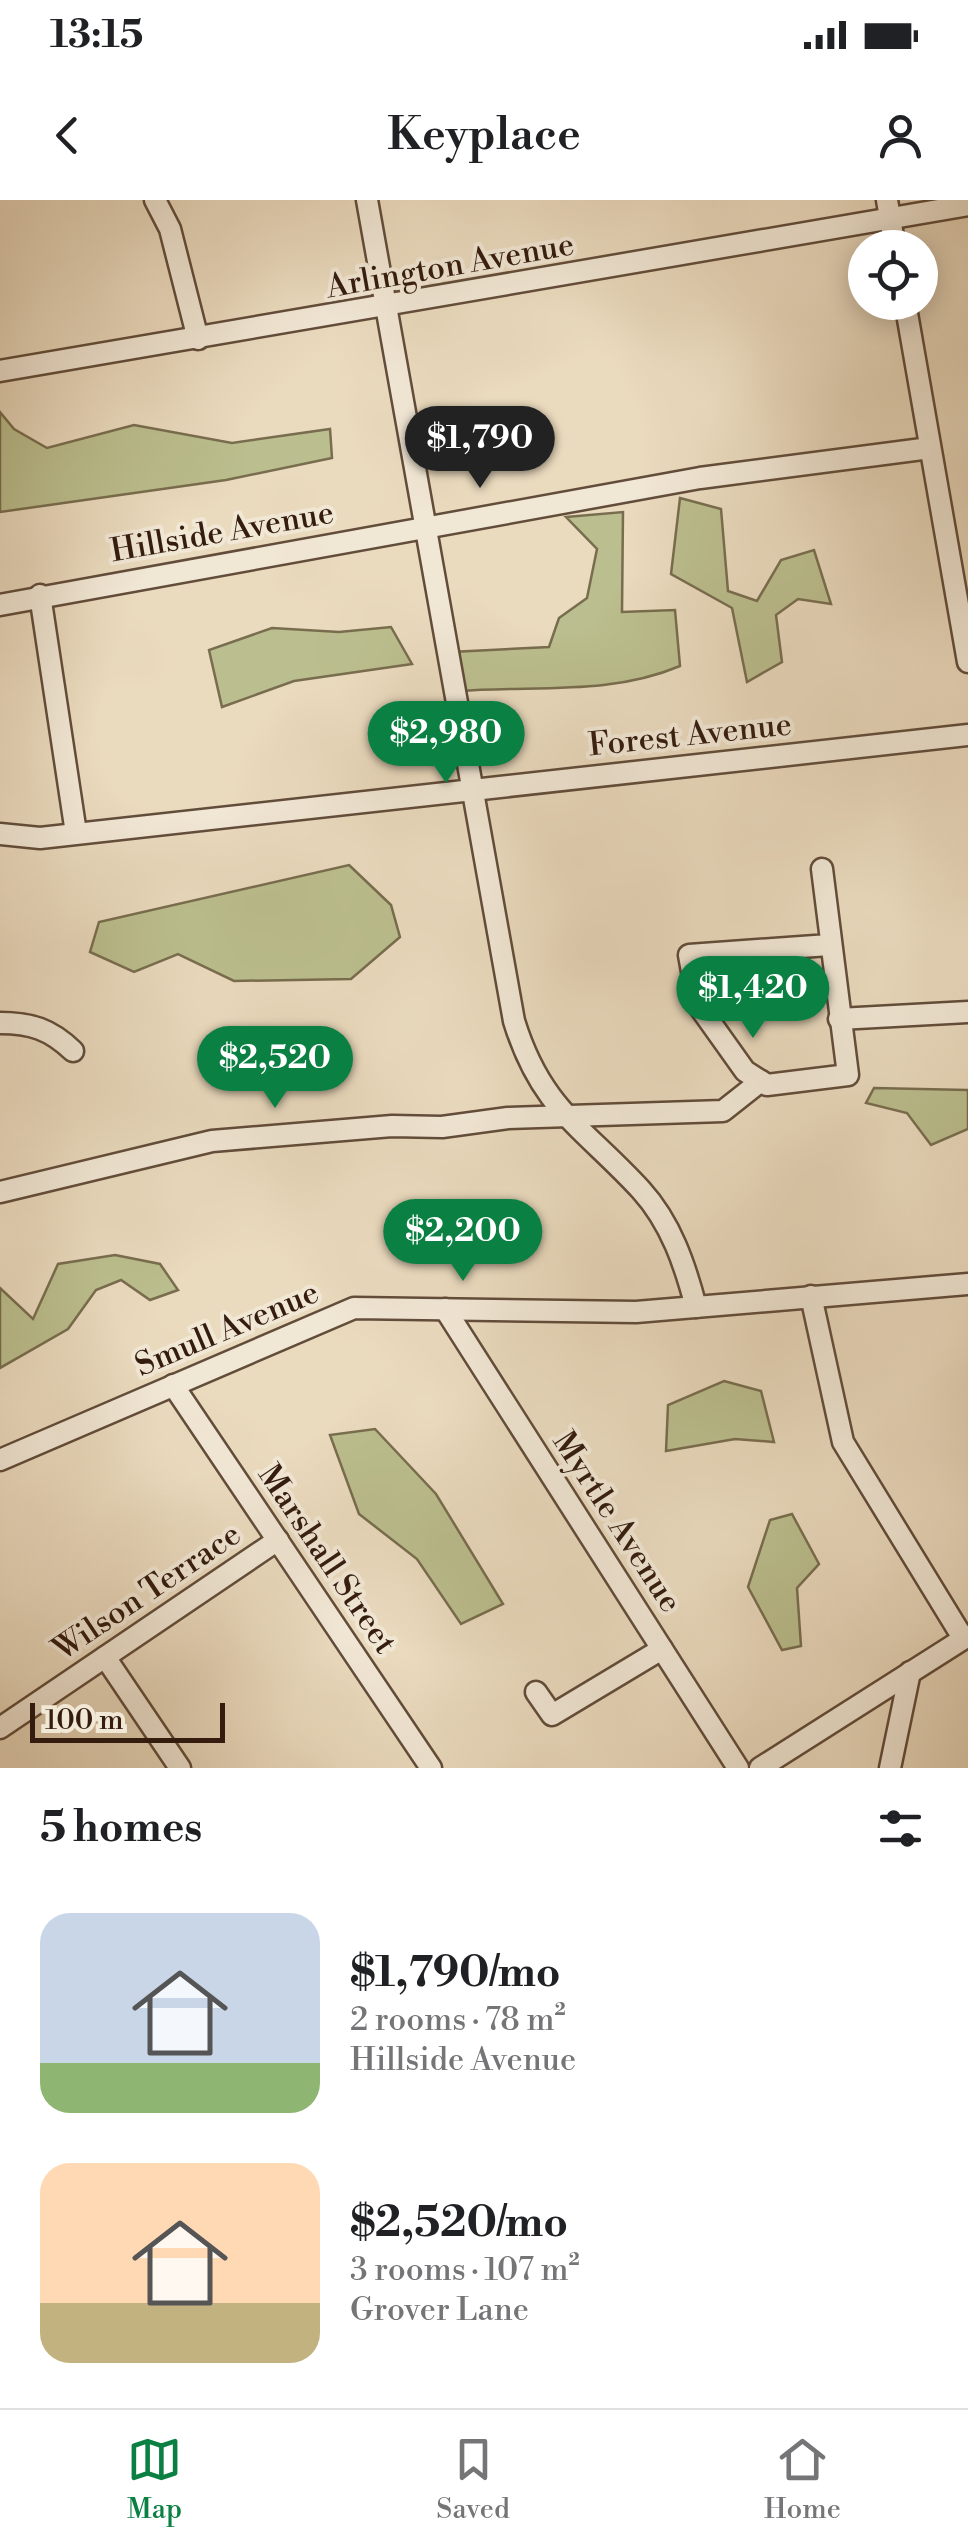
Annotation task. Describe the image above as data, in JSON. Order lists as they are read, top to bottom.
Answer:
{
  "streets": {
    "street": [
      "Arlington Avenue",
      "Hillside Avenue",
      "Forest Avenue",
      "Smull Avenue",
      "Myrtle Avenue",
      "Marshall Street",
      "Wilson Terrace"
    ]
  },
  "crossings": [
    ["Smull Avenue", "Myrtle Avenue"],
    ["Smull Avenue", "Marshall Street"],
    ["Marshall Street", "Wilson Terrace"]
  ],
  "scale_bar": "100 m",
  "page": {
    "status": "13:15",
    "header": "Keyplace",
    "price": [
      "$1,790",
      "$2,980",
      "$1,420",
      "$2,520",
      "$2,200"
    ],
    "scale": "100 m",
    "heading": "5 homes",
    "list": [
      {
        "name": "$1,790/mo",
        "note": "2 rooms · 78 m² · Hillside Avenue"
      },
      {
        "name": "$2,520/mo",
        "note": "3 rooms · 107 m² · Grover Lane"
      }
    ],
    "tabs": ["Map", "Saved", "Home"]
  }
}
